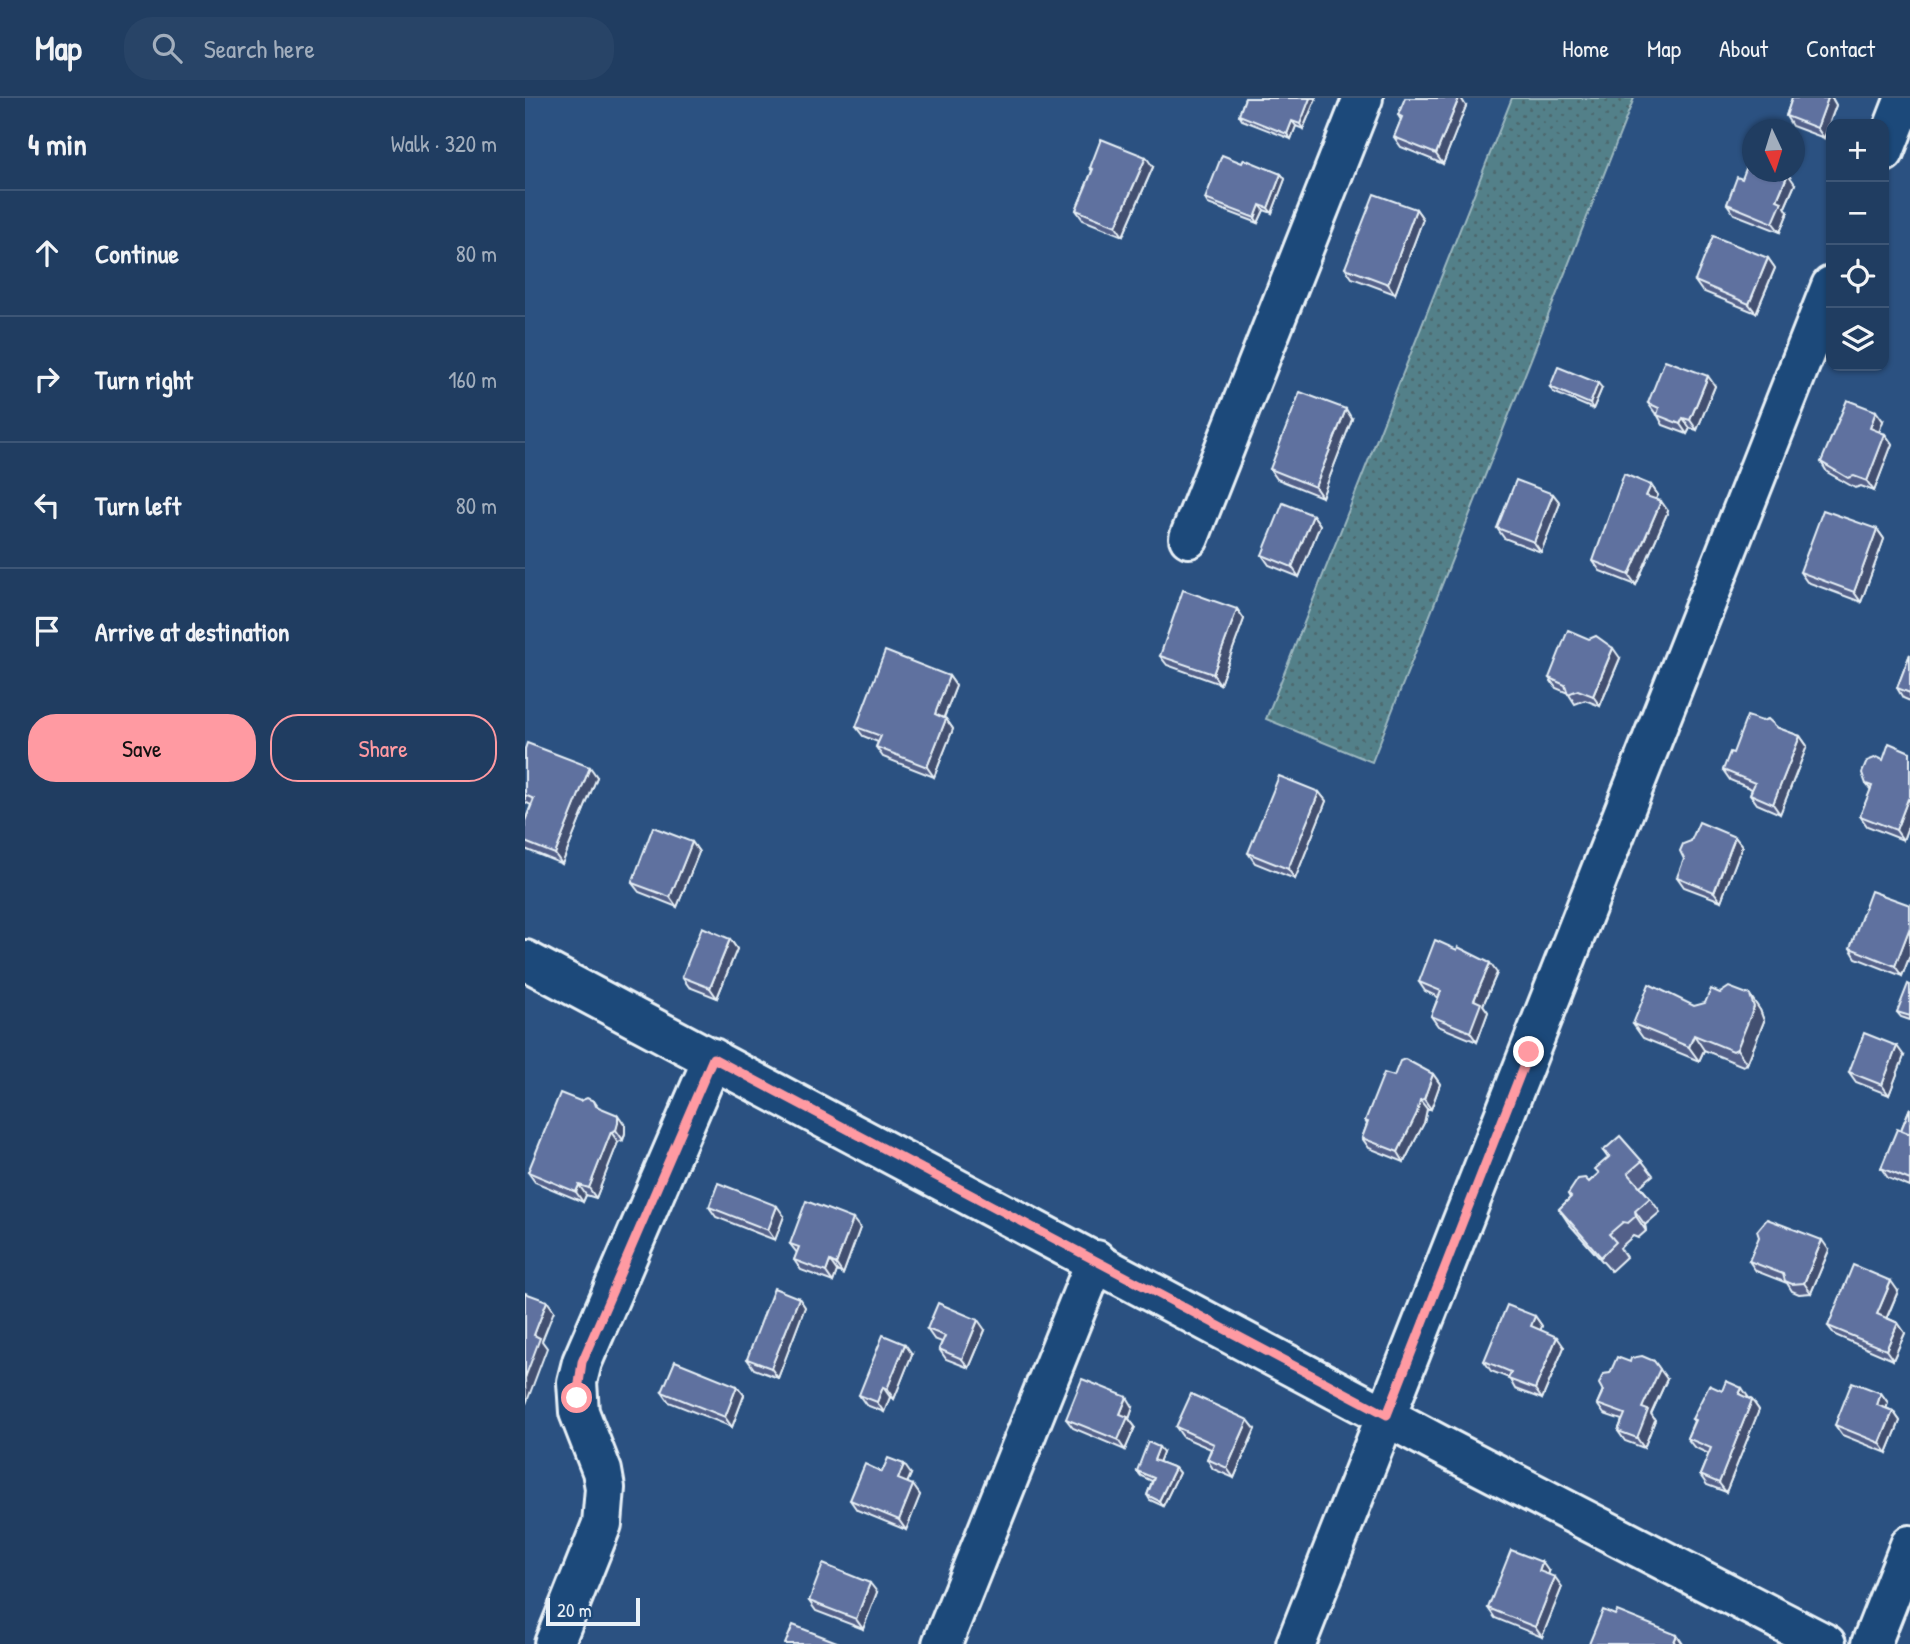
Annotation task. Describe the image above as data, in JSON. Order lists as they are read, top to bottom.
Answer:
{
  "scale_bar": "20 m",
  "north": "bottom",
  "page": {
    "header": "Map",
    "search": "Search here",
    "nav": [
      "Home",
      "Map",
      "About",
      "Contact"
    ],
    "heading": ["4 min", "Walk · 320 m"],
    "map_buttons": ["+", "−"],
    "list": [
      ["Continue", "80 m"],
      ["Turn right", "160 m"],
      ["Turn left", "80 m"],
      "Arrive at destination"
    ],
    "buttons": ["Save", "Share"],
    "scale": "20 m"
  }
}
